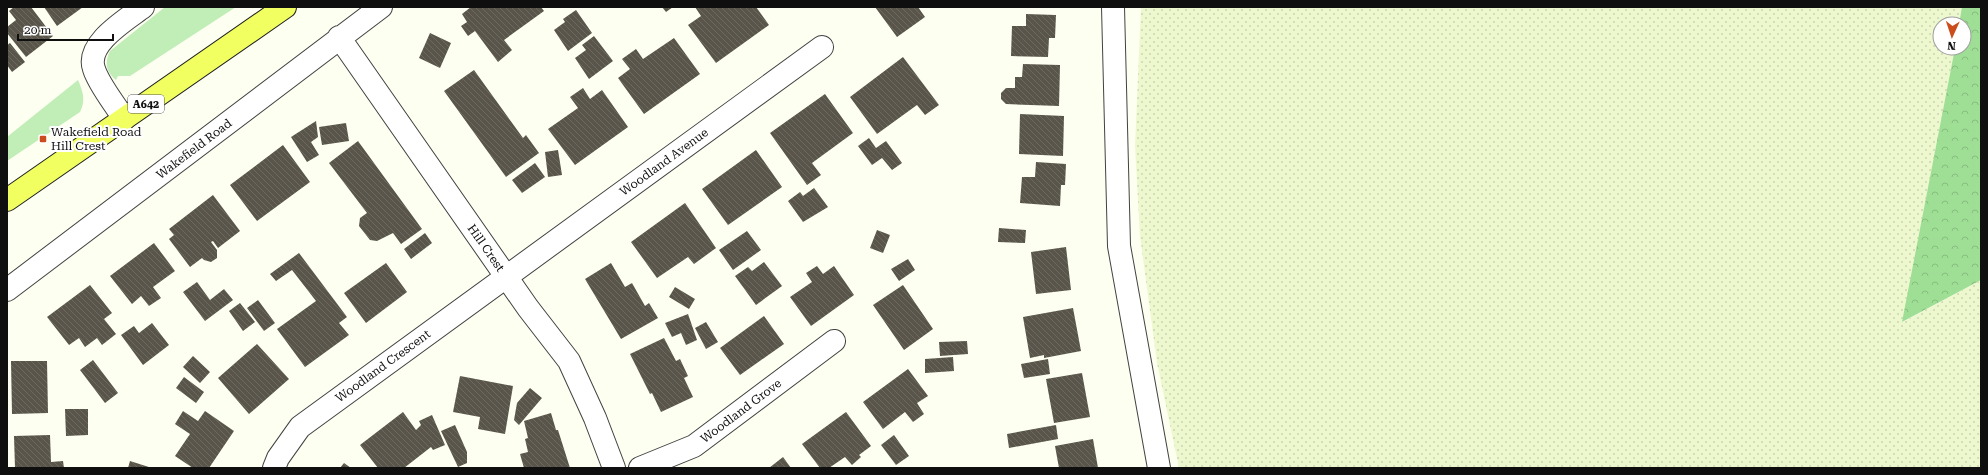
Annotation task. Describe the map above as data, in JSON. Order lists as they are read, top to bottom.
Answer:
{
  "streets": {
    "main road": ["A642"],
    "street": [
      "Wakefield Road",
      "Woodland Avenue",
      "Hill Crest",
      "Woodland Crescent",
      "Woodland Grove"
    ]
  },
  "crossings": [
    ["Wakefield Road", "Hill Crest"],
    ["Woodland Avenue", "Hill Crest"],
    ["Woodland Avenue", "Woodland Crescent"],
    ["Hill Crest", "Woodland Crescent"]
  ],
  "places": {
    "transit": ["Wakefield Road Hill Crest"]
  },
  "scale_bar": "20 m",
  "north": "bottom"
}
